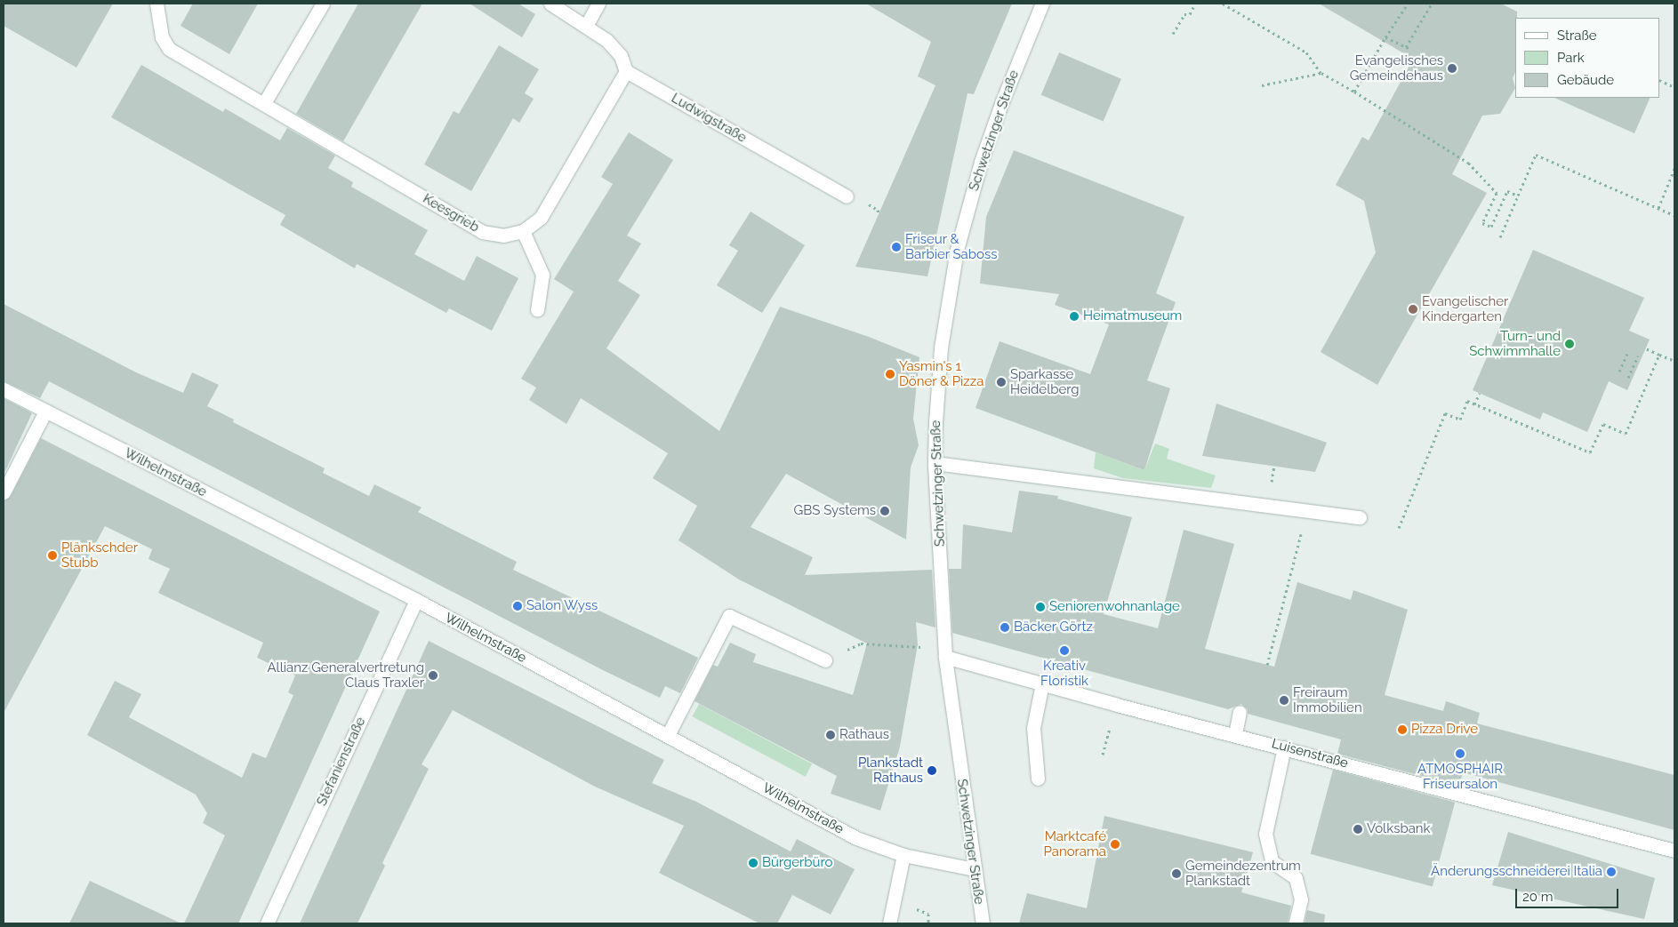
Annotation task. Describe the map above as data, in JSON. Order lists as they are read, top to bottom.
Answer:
{
  "streets": {
    "street": [
      "Ludwigstraße",
      "Schwetzinger Straße",
      "Keesgrieb",
      "Wilhelmstraße",
      "Luisenstraße",
      "Stefanienstraße"
    ]
  },
  "crossings": [
    ["Ludwigstraße", "Keesgrieb"],
    ["Schwetzinger Straße", "Wilhelmstraße"],
    ["Schwetzinger Straße", "Luisenstraße"],
    ["Wilhelmstraße", "Stefanienstraße"]
  ],
  "places": [
    "Evangelisches Gemeindehaus",
    "Friseur & Barbier Saboss",
    "Evangelischer Kindergarten",
    "Heimatmuseum",
    "Turn- und Schwimmhalle",
    "Yasmin's 1 Döner & Pizza",
    "Sparkasse Heidelberg",
    "GBS Systems",
    "Plänkschder Stubb",
    "Salon Wyss",
    "Seniorenwohnanlage",
    "Bäcker Görtz",
    "Kreativ Floristik",
    "Allianz Generalvertretung Claus Traxler",
    "Freiraum Immobilien",
    "Pizza Drive",
    "Rathaus",
    "ATMOSPHAIR Friseursalon",
    "Plankstadt Rathaus",
    "Volksbank",
    "Marktcafé Panorama",
    "Bürgerbüro",
    "Änderungsschneiderei Italia",
    "Gemeindezentrum Plankstadt"
  ],
  "legend": ["Straße", "Park", "Gebäude"],
  "scale_bar": "20 m"
}
